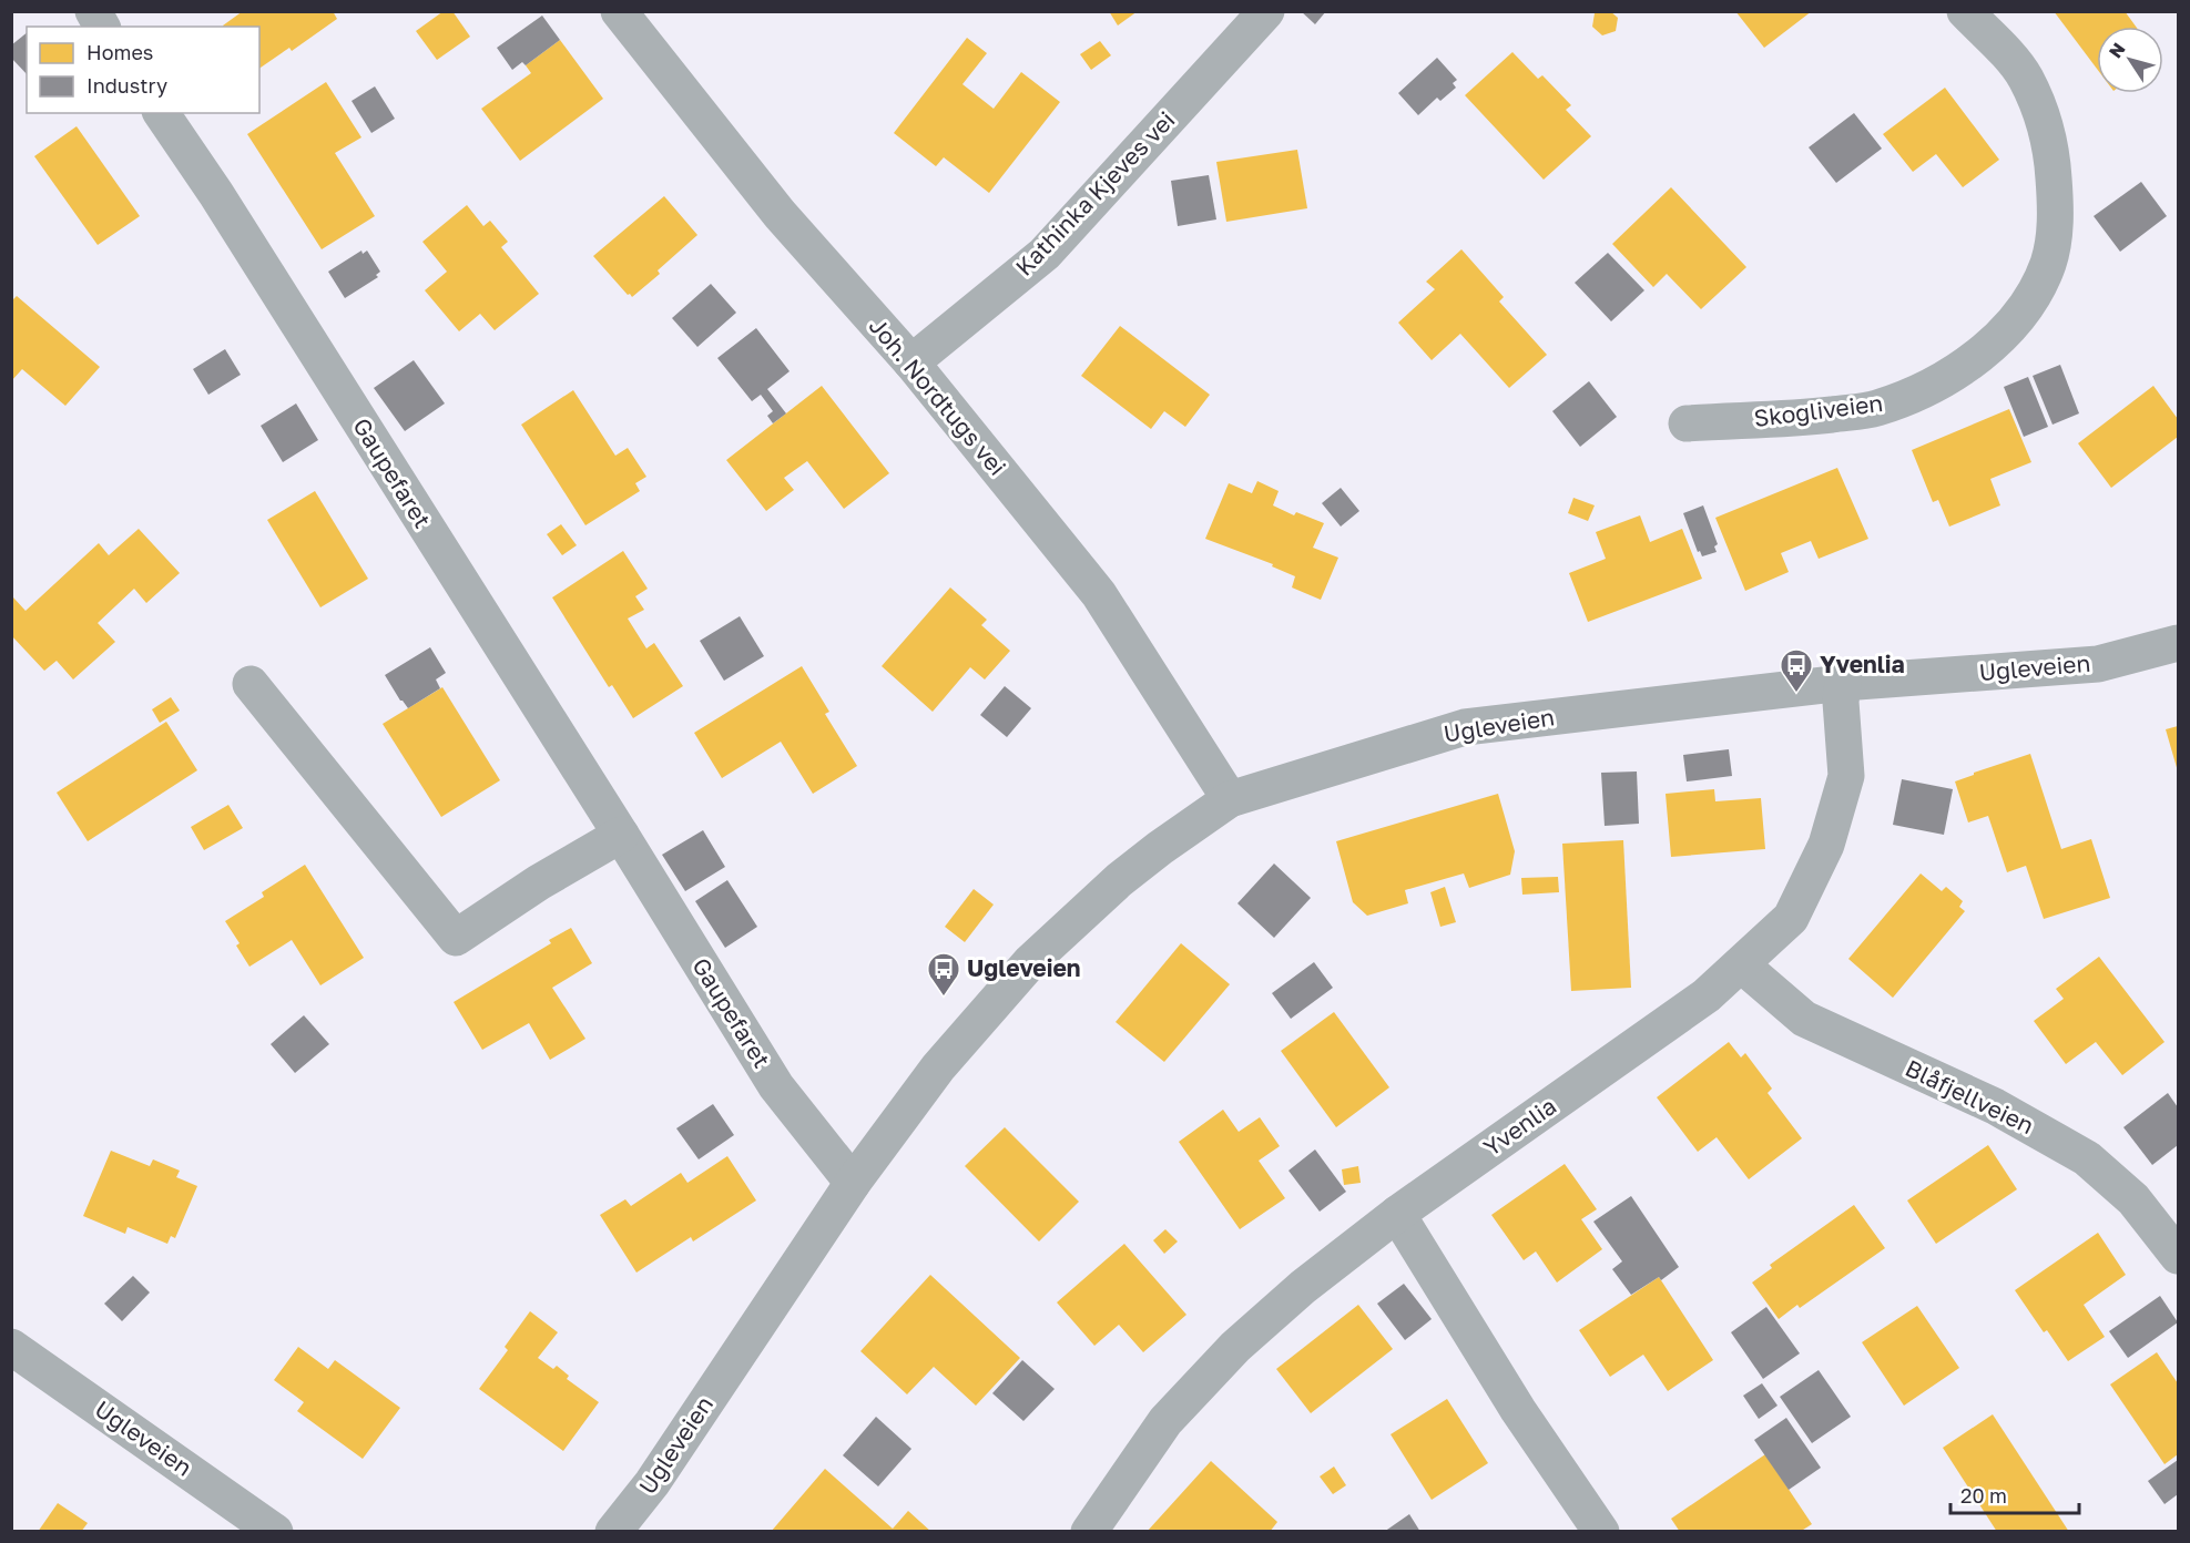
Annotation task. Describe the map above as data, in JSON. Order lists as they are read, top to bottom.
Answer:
{
  "streets": {
    "street": [
      "Kathinka Kjeves vei",
      "Joh. Nordtugs vei",
      "Skogliveien",
      "Gaupefaret",
      "Ugleveien",
      "Blåfjellveien",
      "Yvenlia"
    ]
  },
  "crossings": [
    ["Kathinka Kjeves vei", "Joh. Nordtugs vei"],
    ["Joh. Nordtugs vei", "Ugleveien"],
    ["Gaupefaret", "Ugleveien"],
    ["Ugleveien", "Yvenlia"],
    ["Blåfjellveien", "Yvenlia"]
  ],
  "places": {
    "bus stop": ["Yvenlia", "Ugleveien"]
  },
  "legend": ["Homes", "Industry"],
  "scale_bar": "20 m",
  "north": "top left"
}
